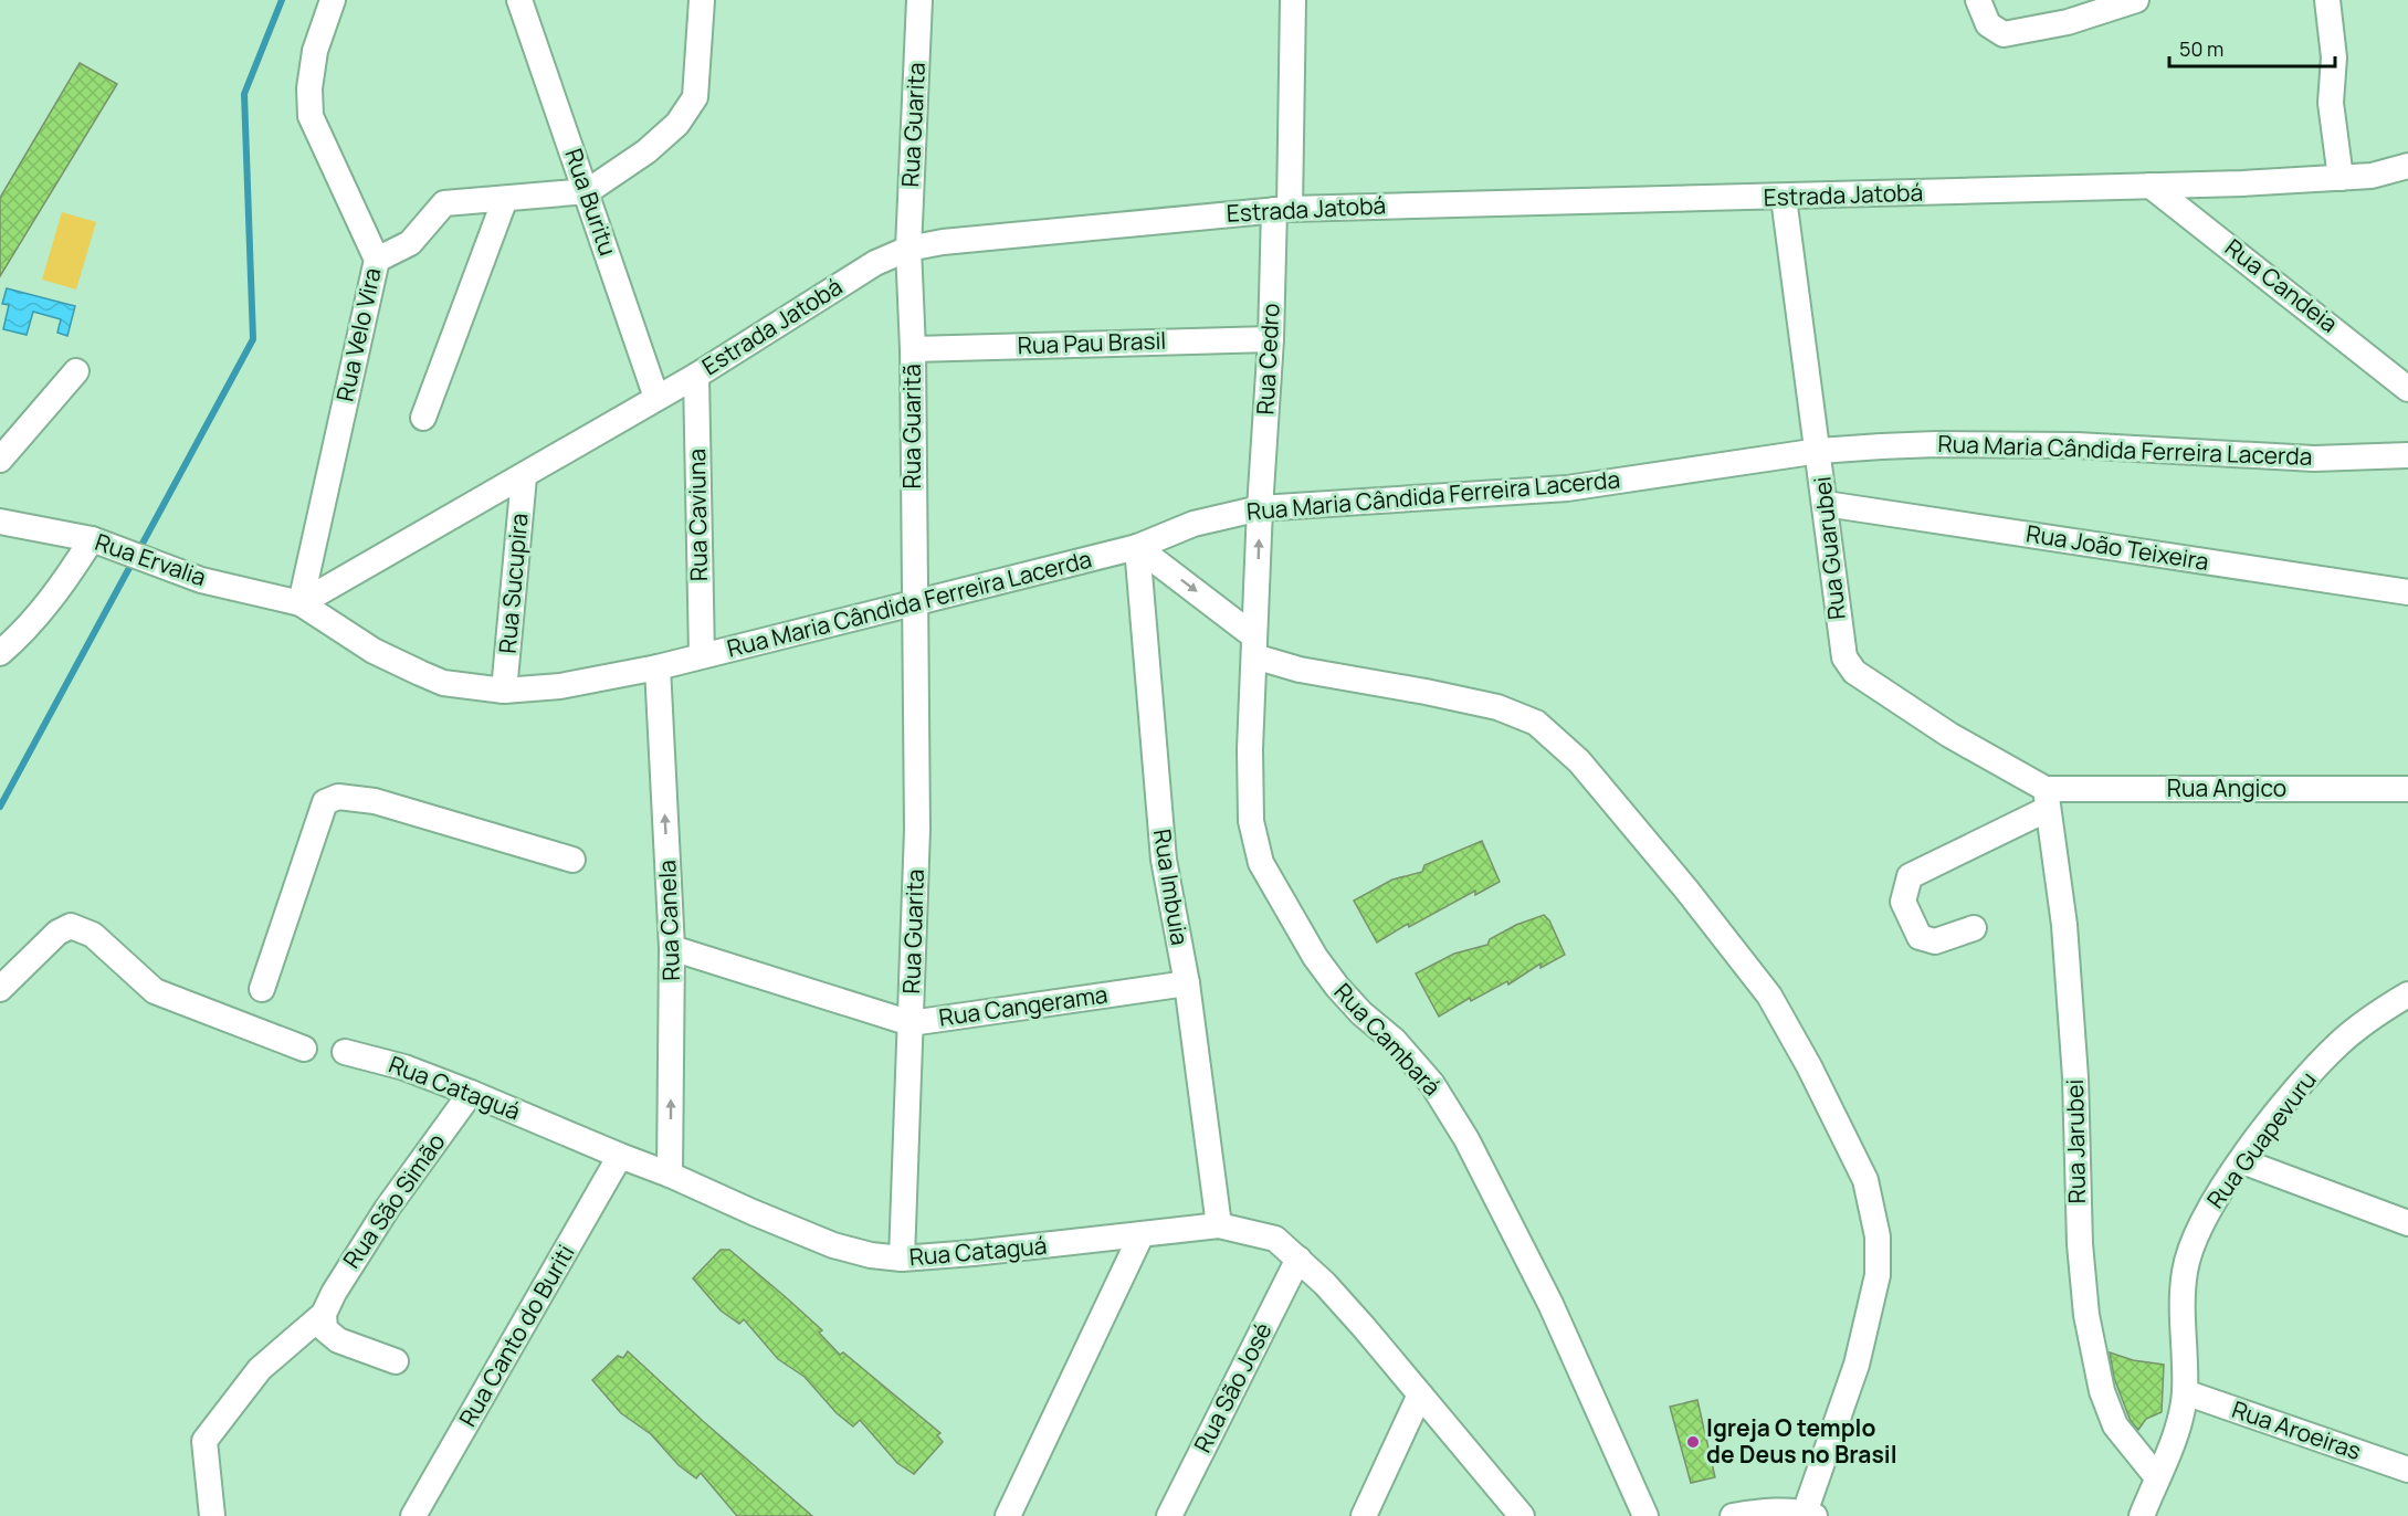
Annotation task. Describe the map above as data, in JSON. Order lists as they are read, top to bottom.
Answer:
{
  "streets": {
    "street": [
      "Rua Guarita",
      "Estrada Jatobá",
      "Rua Buritu",
      "Rua Candeia",
      "Rua Velo Vira",
      "Rua Pau Brasil",
      "Rua Cedro",
      "Rua Guaritã",
      "Rua Maria Cândida Ferreira Lacerda",
      "Rua Caviuna",
      "Rua Guarubei",
      "Rua João Teixeira",
      "Rua Ervalia",
      "Rua Sucupira",
      "Rua Angico",
      "Rua Imbuia",
      "Rua Canela",
      "Rua Cangerama",
      "Rua Cambará",
      "Rua Cataguá",
      "Rua Guapevuru",
      "Rua Jarubei",
      "Rua São Simão",
      "Rua Canto do Buriti",
      "Rua São José",
      "Rua Aroeiras"
    ]
  },
  "crossings": [
    ["Rua Guarita", "Estrada Jatobá"],
    ["Rua Guarita", "Rua Guaritã"],
    ["Rua Guarita", "Rua Maria Cândida Ferreira Lacerda"],
    ["Rua Guarita", "Rua Cangerama"],
    ["Rua Guarita", "Rua Cataguá"],
    ["Estrada Jatobá", "Rua Buritu"],
    ["Estrada Jatobá", "Rua Candeia"],
    ["Estrada Jatobá", "Rua Velo Vira"],
    ["Estrada Jatobá", "Rua Cedro"],
    ["Estrada Jatobá", "Rua Guaritã"],
    ["Estrada Jatobá", "Rua Maria Cândida Ferreira Lacerda"],
    ["Estrada Jatobá", "Rua Caviuna"],
    ["Estrada Jatobá", "Rua Guarubei"],
    ["Estrada Jatobá", "Rua Ervalia"],
    ["Estrada Jatobá", "Rua Sucupira"],
    ["Rua Velo Vira", "Rua Maria Cândida Ferreira Lacerda"],
    ["Rua Velo Vira", "Rua Ervalia"],
    ["Rua Pau Brasil", "Rua Cedro"],
    ["Rua Pau Brasil", "Rua Guaritã"],
    ["Rua Cedro", "Rua Maria Cândida Ferreira Lacerda"],
    ["Rua Cedro", "Rua Cambará"],
    ["Rua Guaritã", "Rua Maria Cândida Ferreira Lacerda"],
    ["Rua Maria Cândida Ferreira Lacerda", "Rua Caviuna"],
    ["Rua Maria Cândida Ferreira Lacerda", "Rua Guarubei"],
    ["Rua Maria Cândida Ferreira Lacerda", "Rua Ervalia"],
    ["Rua Maria Cândida Ferreira Lacerda", "Rua Sucupira"],
    ["Rua Maria Cândida Ferreira Lacerda", "Rua Imbuia"],
    ["Rua Maria Cândida Ferreira Lacerda", "Rua Canela"],
    ["Rua Guarubei", "Rua João Teixeira"],
    ["Rua Guarubei", "Rua Angico"],
    ["Rua Guarubei", "Rua Jarubei"],
    ["Rua Angico", "Rua Jarubei"],
    ["Rua Imbuia", "Rua Cangerama"],
    ["Rua Imbuia", "Rua Cataguá"],
    ["Rua Canela", "Rua Cangerama"],
    ["Rua Canela", "Rua Cataguá"],
    ["Rua Cataguá", "Rua São Simão"],
    ["Rua Cataguá", "Rua Canto do Buriti"],
    ["Rua Cataguá", "Rua São José"],
    ["Rua Guapevuru", "Rua Jarubei"],
    ["Rua Guapevuru", "Rua Aroeiras"]
  ],
  "one_way": ["Rua Canela"],
  "places": ["Igreja O templo de Deus no Brasil"],
  "scale_bar": "50 m"
}
